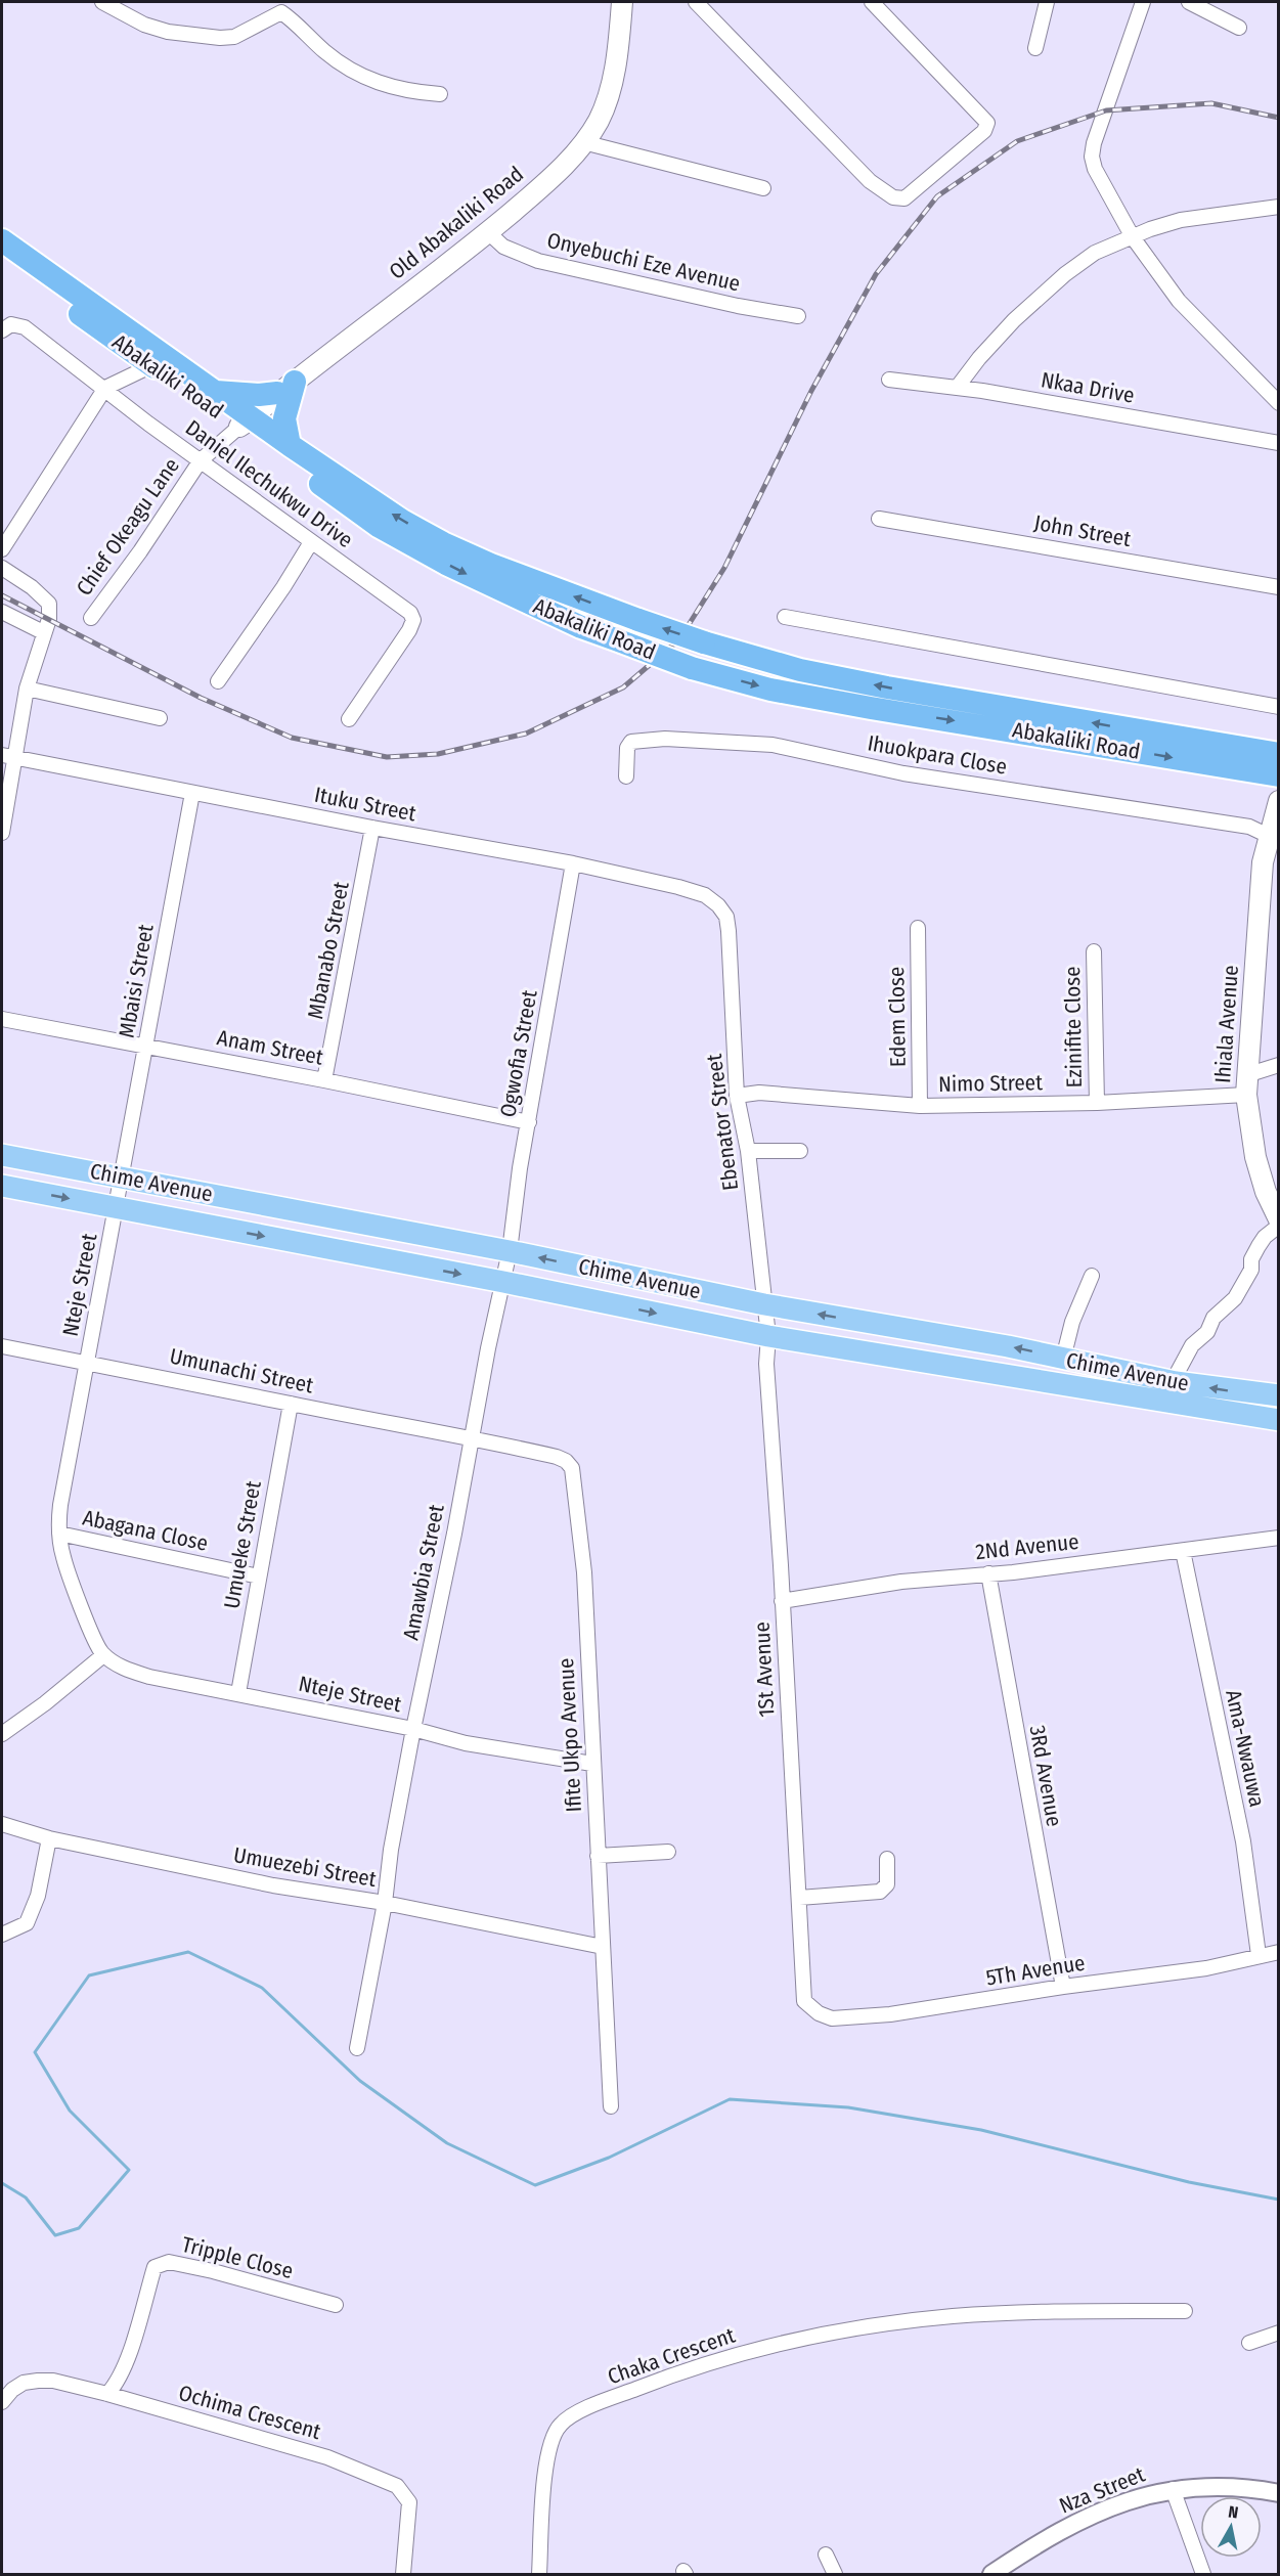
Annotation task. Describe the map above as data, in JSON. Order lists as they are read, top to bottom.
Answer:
{
  "streets": {
    "highway": ["Abakaliki Road"],
    "main road": ["Old Abakaliki Road", "Ihiala Avenue", "Chime Avenue"],
    "street": [
      "Onyebuchi Eze Avenue",
      "Nkaa Drive",
      "Daniel Ilechukwu Drive",
      "Chief Okeagu Lane",
      "John Street",
      "Ihuokpara Close",
      "Ituku Street",
      "Mbanabo Street",
      "Mbaisi Street",
      "Edem Close",
      "Ezinifite Close",
      "Anam Street",
      "Ogwofia Street",
      "Nimo Street",
      "Ebenator Street",
      "Nteje Street",
      "Umunachi Street",
      "Abagana Close",
      "Umueke Street",
      "2Nd Avenue",
      "Amawbia Street",
      "1St Avenue",
      "Ifite Ukpo Avenue",
      "Ama-Nwauwa",
      "3Rd Avenue",
      "Umuezebi Street",
      "5Th Avenue",
      "Tripple Close",
      "Chaka Crescent",
      "Ochima Crescent",
      "Nza Street"
    ]
  },
  "crossings": [
    ["Old Abakaliki Road", "Onyebuchi Eze Avenue"],
    ["Old Abakaliki Road", "Abakaliki Road"],
    ["Old Abakaliki Road", "Chief Okeagu Lane"],
    ["Abakaliki Road", "Chief Okeagu Lane"],
    ["Daniel Ilechukwu Drive", "Chief Okeagu Lane"],
    ["Ihuokpara Close", "Ihiala Avenue"],
    ["Ituku Street", "Mbanabo Street"],
    ["Ituku Street", "Mbaisi Street"],
    ["Ituku Street", "Ogwofia Street"],
    ["Ituku Street", "Ebenator Street"],
    ["Mbanabo Street", "Anam Street"],
    ["Mbaisi Street", "Anam Street"],
    ["Mbaisi Street", "Chime Avenue"],
    ["Mbaisi Street", "Nteje Street"],
    ["Edem Close", "Nimo Street"],
    ["Ihiala Avenue", "Nimo Street"],
    ["Ezinifite Close", "Nimo Street"],
    ["Anam Street", "Ogwofia Street"],
    ["Ogwofia Street", "Chime Avenue"],
    ["Ogwofia Street", "Amawbia Street"],
    ["Nimo Street", "Ebenator Street"],
    ["Ebenator Street", "Chime Avenue"],
    ["Ebenator Street", "1St Avenue"],
    ["Chime Avenue", "Nteje Street"],
    ["Chime Avenue", "Amawbia Street"],
    ["Chime Avenue", "1St Avenue"],
    ["Nteje Street", "Umunachi Street"],
    ["Nteje Street", "Abagana Close"],
    ["Nteje Street", "Umueke Street"],
    ["Nteje Street", "Amawbia Street"],
    ["Nteje Street", "Ifite Ukpo Avenue"],
    ["Umunachi Street", "Umueke Street"],
    ["Umunachi Street", "Amawbia Street"],
    ["Umunachi Street", "Ifite Ukpo Avenue"],
    ["Abagana Close", "Umueke Street"],
    ["2Nd Avenue", "1St Avenue"],
    ["2Nd Avenue", "Ama-Nwauwa"],
    ["2Nd Avenue", "3Rd Avenue"],
    ["Amawbia Street", "Ifite Ukpo Avenue"],
    ["Amawbia Street", "Umuezebi Street"],
    ["1St Avenue", "5Th Avenue"],
    ["Ifite Ukpo Avenue", "Umuezebi Street"],
    ["Ama-Nwauwa", "5Th Avenue"],
    ["3Rd Avenue", "5Th Avenue"],
    ["Tripple Close", "Ochima Crescent"]
  ],
  "north": "top"
}
